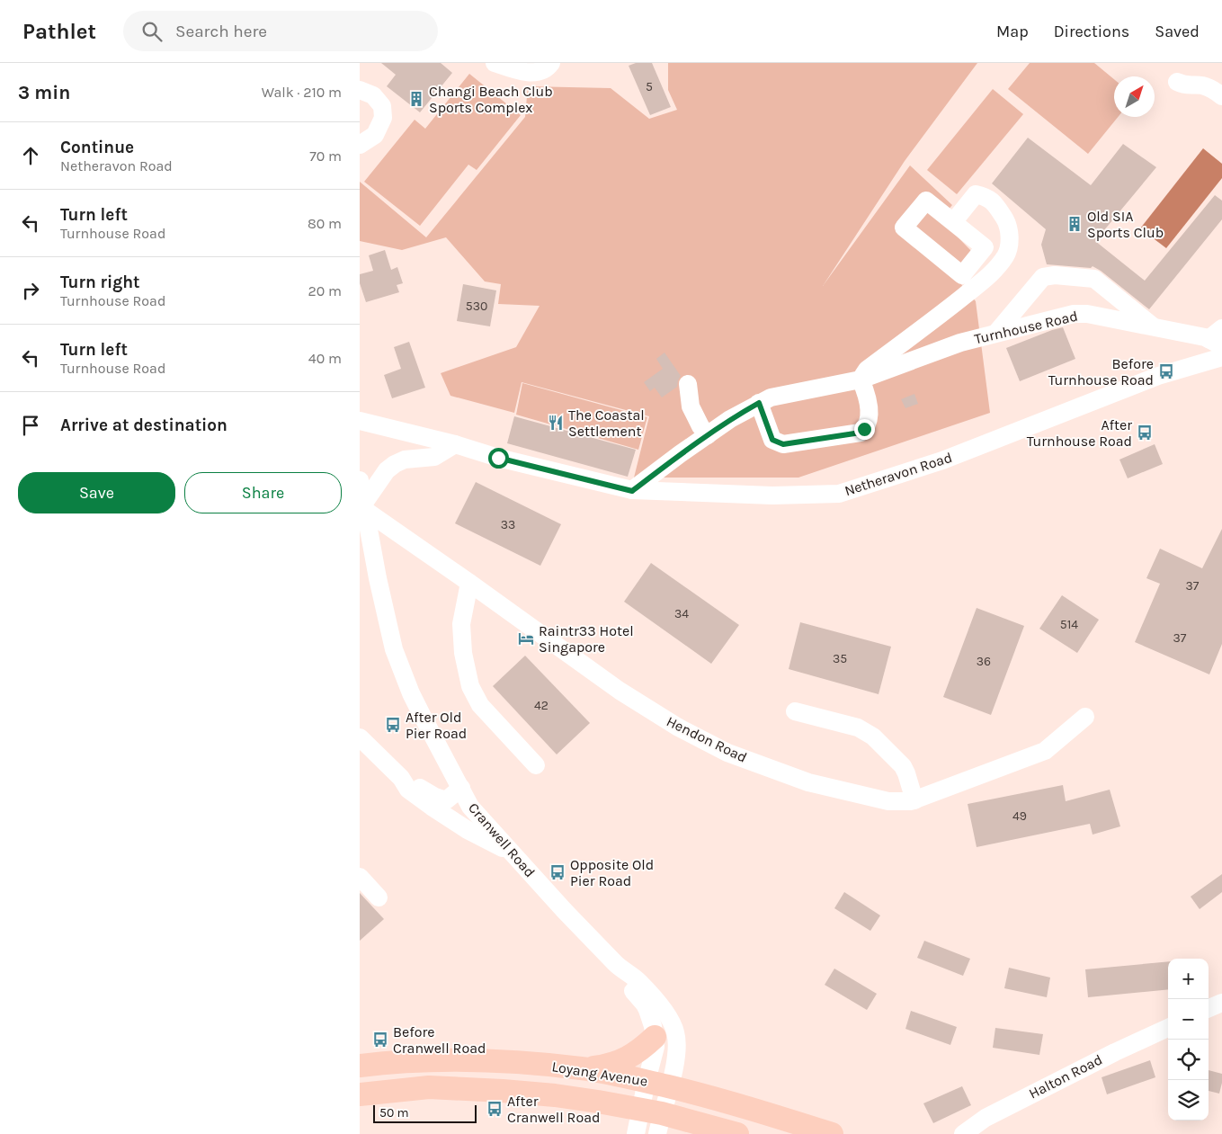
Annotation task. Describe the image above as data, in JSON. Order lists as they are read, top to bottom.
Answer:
{
  "streets": {
    "main road": ["Loyang Avenue"],
    "street": [
      "Turnhouse Road",
      "Netheravon Road",
      "Hendon Road",
      "Cranwell Road",
      "Halton Road"
    ]
  },
  "crossings": [
    ["Turnhouse Road", "Netheravon Road"],
    ["Hendon Road", "Cranwell Road"],
    ["Cranwell Road", "Loyang Avenue"]
  ],
  "places": {
    "building": ["Changi Beach Club Sports Complex", "Old SIA Sports Club"],
    "bus stop": [
      "Before Turnhouse Road",
      "After Turnhouse Road",
      "After Old Pier Road",
      "Opposite Old Pier Road",
      "Before Cranwell Road",
      "After Cranwell Road"
    ],
    "restaurant": ["The Coastal Settlement"],
    "hotel": ["Raintr33 Hotel Singapore"]
  },
  "house_numbers": [
    "5",
    "530",
    "33",
    "37",
    "34",
    "514",
    "37",
    "35",
    "36",
    "42",
    "49"
  ],
  "scale_bar": "50 m",
  "north": "top right",
  "page": {
    "header": "Pathlet",
    "search": "Search here",
    "nav": ["Map", "Directions", "Saved"],
    "heading": ["3 min", "Walk · 210 m"],
    "list": [
      ["Continue", "Netheravon Road", "70 m"],
      ["Turn left", "Turnhouse Road", "80 m"],
      ["Turn right", "Turnhouse Road", "20 m"],
      ["Turn left", "Turnhouse Road", "40 m"],
      "Arrive at destination"
    ],
    "buttons": ["Save", "Share"],
    "map_buttons": ["+", "−"],
    "scale": "50 m"
  }
}
